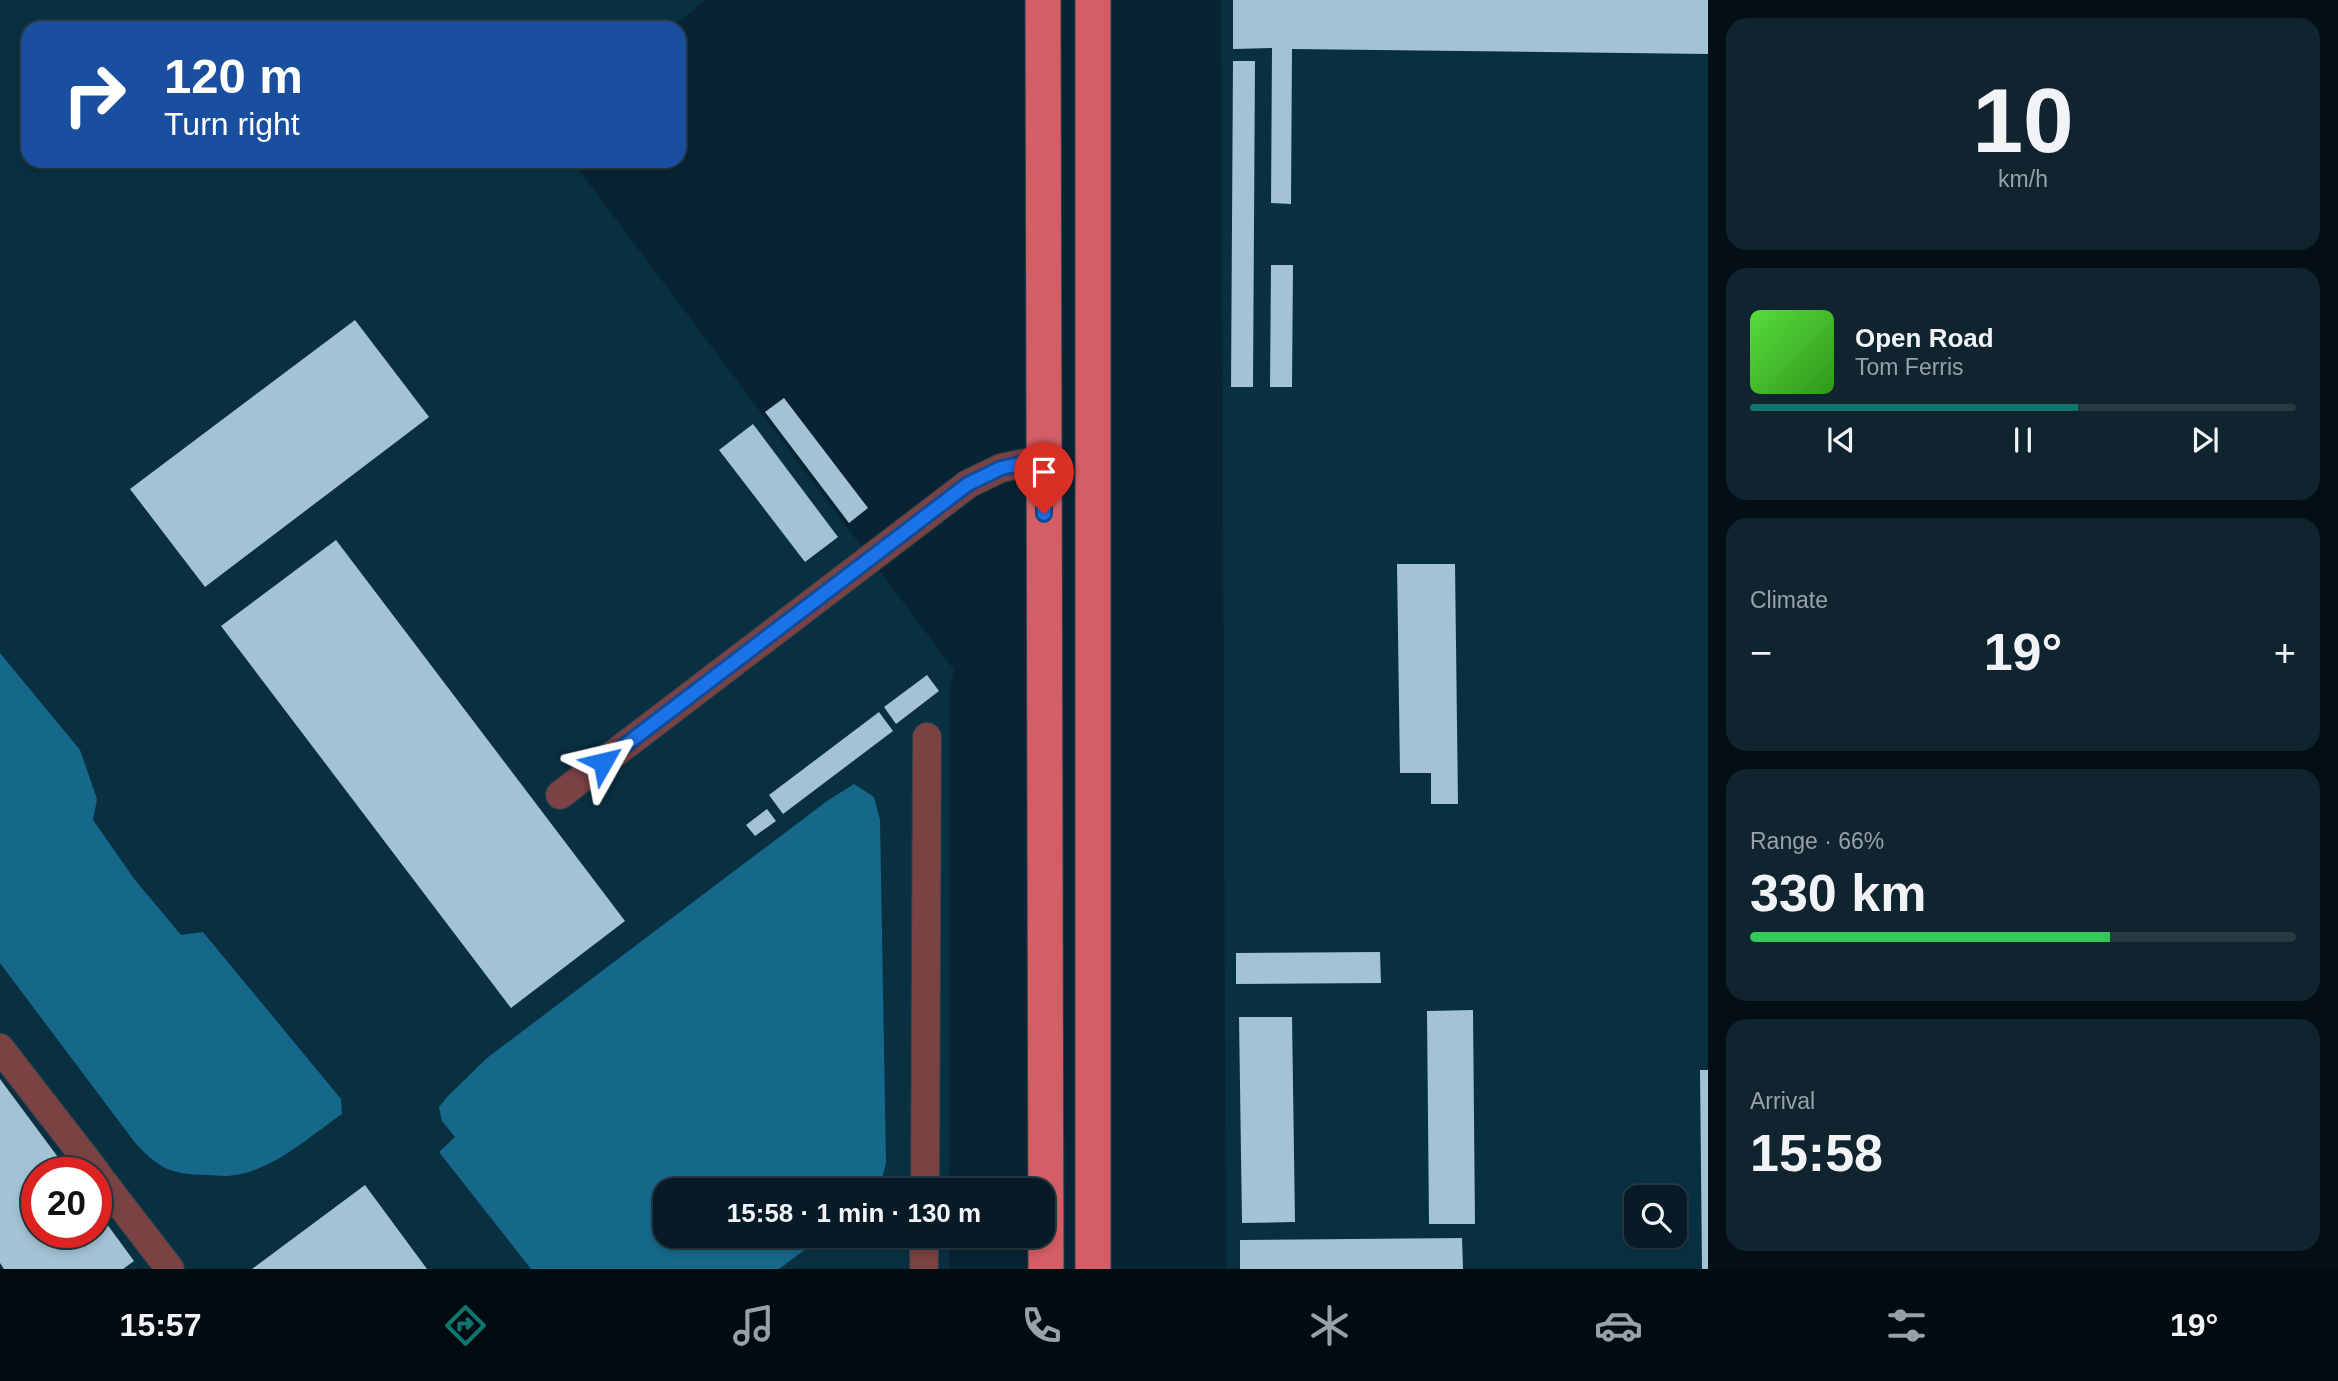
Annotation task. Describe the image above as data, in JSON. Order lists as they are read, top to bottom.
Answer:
{
  "page": {
    "tile": [
      ["10", "km/h"],
      "Climate",
      ["Range · 66%", "330 km"],
      ["Arrival", "15:58"]
    ],
    "turn": ["120 m", "Turn right"],
    "song": ["Open Road", "Tom Ferris"],
    "heat": ["−", "19°", "+"],
    "limit": "20",
    "trip": "15:58 · 1 min · 130 m",
    "tabs": ["15:57", "19°"]
  }
}
